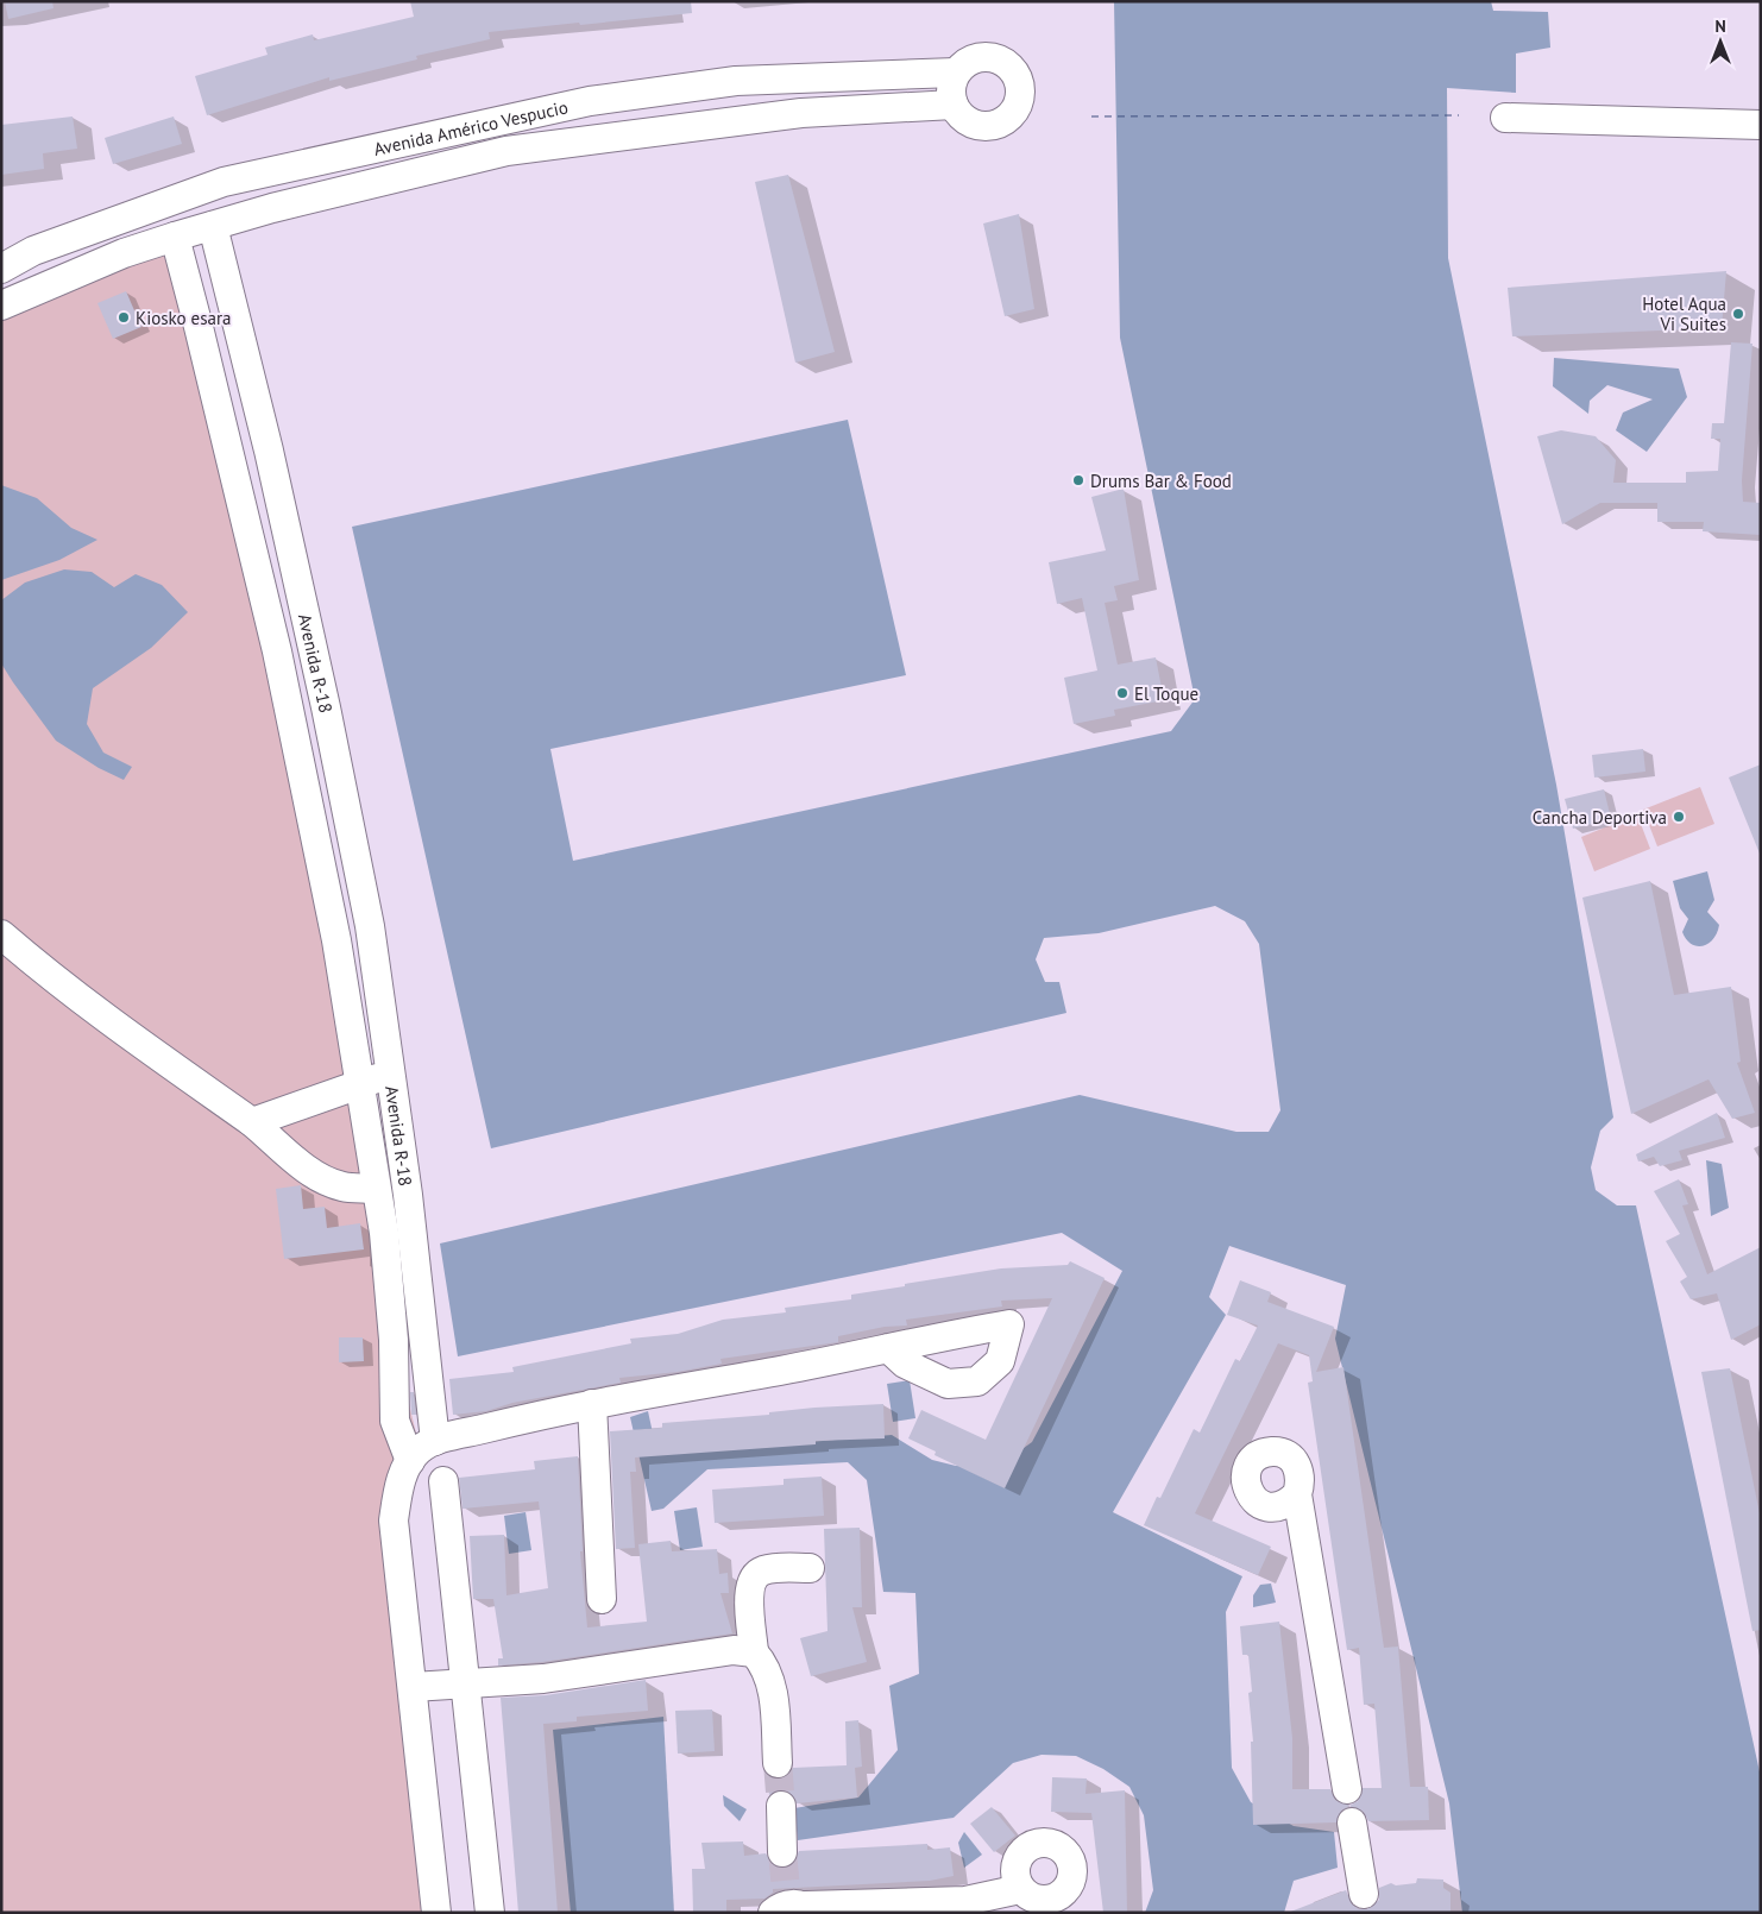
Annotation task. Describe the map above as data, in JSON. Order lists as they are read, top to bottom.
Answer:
{
  "streets": {
    "street": ["Avenida Américo Vespucio", "Avenida R-18"]
  },
  "crossings": [
    ["Avenida Américo Vespucio", "Avenida R-18"]
  ],
  "places": [
    "Hotel Aqua Vi Suites",
    "Kiosko esara",
    "Drums Bar & Food",
    "El Toque",
    "Cancha Deportiva"
  ],
  "north": "top"
}
